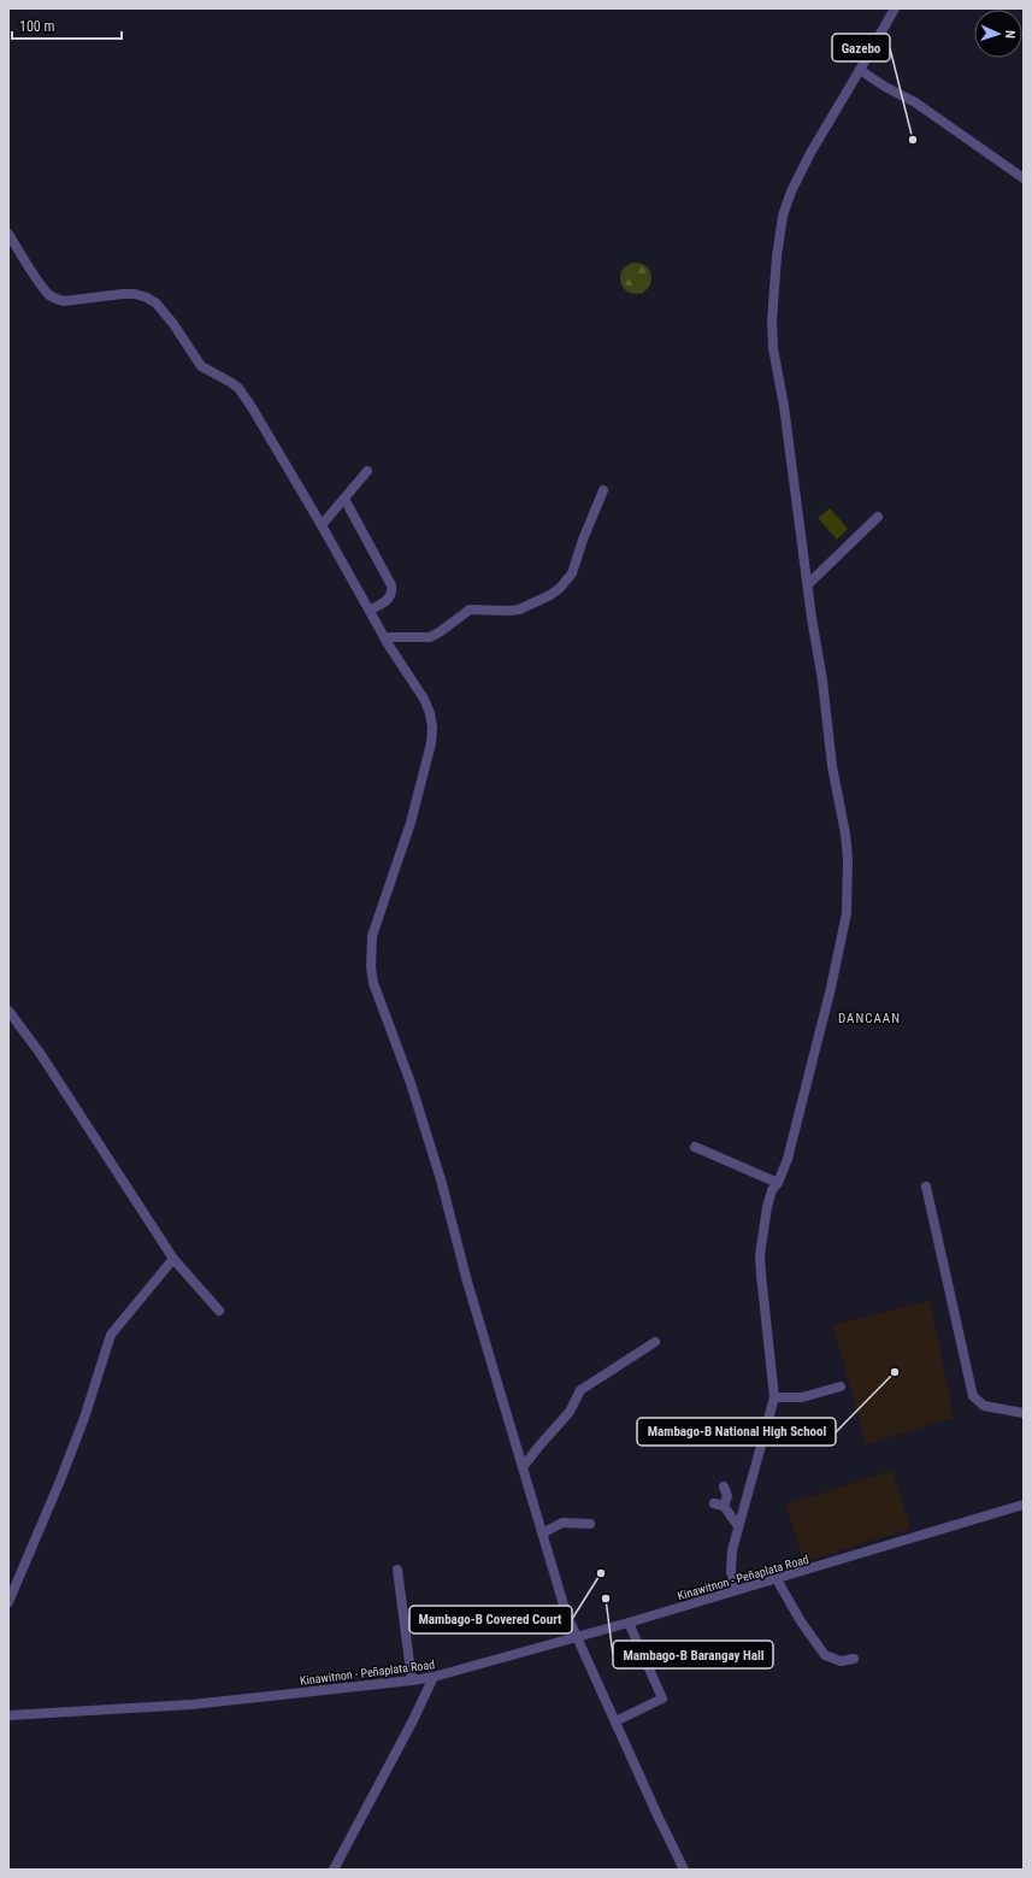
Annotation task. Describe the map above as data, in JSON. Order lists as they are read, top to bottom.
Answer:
{
  "streets": {
    "street": ["Kinawitnon - Peñaplata Road"]
  },
  "districts": ["DANCAAN"],
  "places": [
    "Gazebo",
    "Mambago-B National High School",
    "Mambago-B Covered Court",
    "Mambago-B Barangay Hall"
  ],
  "scale_bar": "100 m",
  "north": "right"
}
